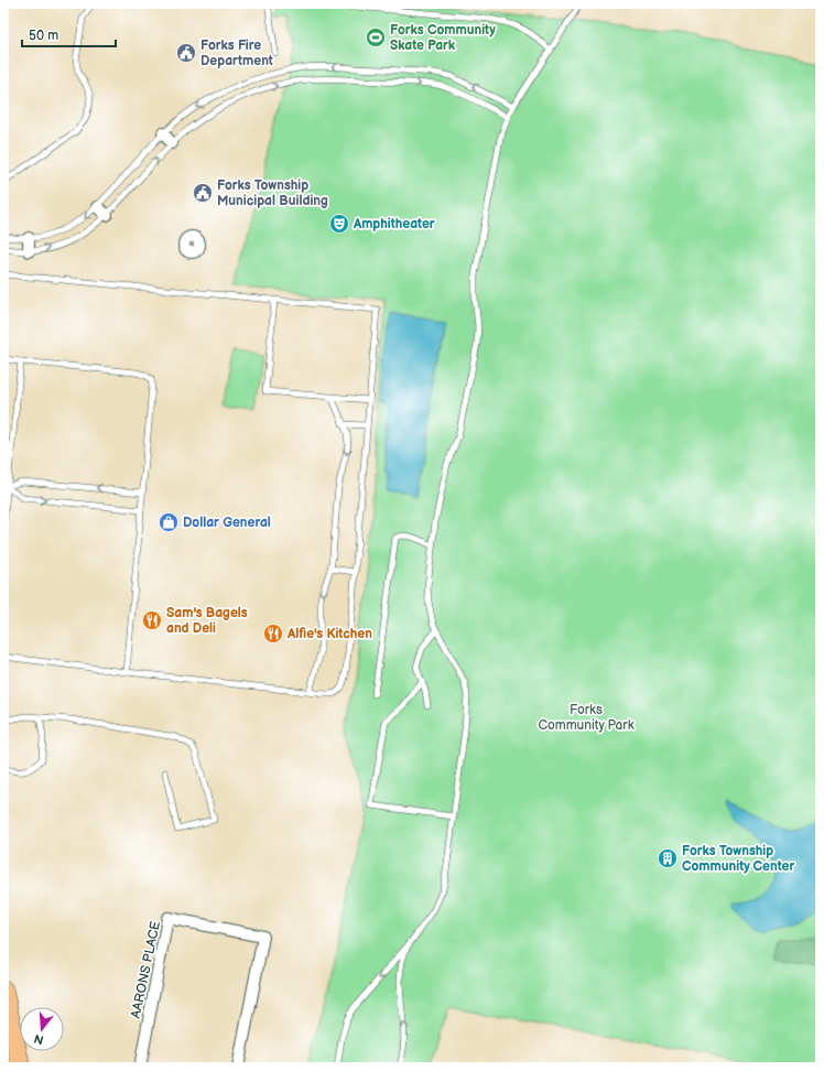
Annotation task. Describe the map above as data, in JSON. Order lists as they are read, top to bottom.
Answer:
{
  "streets": {
    "street": ["AARONS PLACE"]
  },
  "parks": ["Forks Community Park"],
  "places": {
    "sports": ["Forks Community Skate Park"],
    "public building": ["Forks Fire Department", "Forks Township Municipal Building"],
    "theatre": ["Amphitheater"],
    "shop": ["Dollar General"],
    "restaurant": ["Sam's Bagels and Deli", "Alfie's Kitchen"],
    "building": ["Forks Township Community Center"]
  },
  "scale_bar": "50 m",
  "north": "bottom"
}
